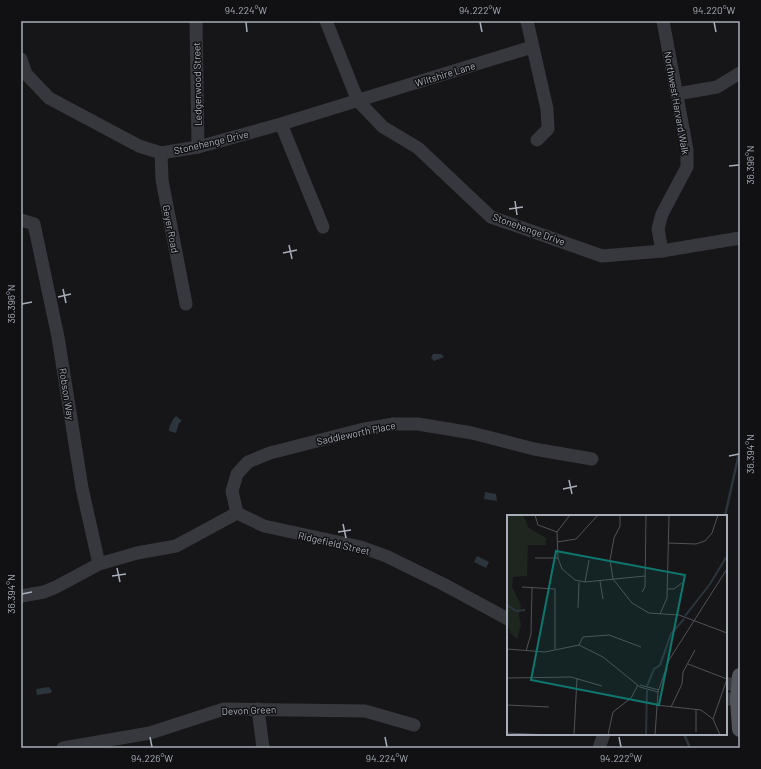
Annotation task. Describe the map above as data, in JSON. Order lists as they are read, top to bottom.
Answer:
{
  "streets": {
    "street": [
      "Wiltshire Lane",
      "Ledgerwood Street",
      "Northwest Harvard Walk",
      "Stonehenge Drive",
      "Geyer Road",
      "Robson Way",
      "Saddleworth Place",
      "Ridgefield Street",
      "Devon Green"
    ]
  },
  "crossings": [
    ["Wiltshire Lane", "Stonehenge Drive"],
    ["Ledgerwood Street", "Stonehenge Drive"],
    ["Northwest Harvard Walk", "Stonehenge Drive"],
    ["Stonehenge Drive", "Geyer Road"],
    ["Saddleworth Place", "Ridgefield Street"]
  ],
  "coordinates": [
    "94.224°W",
    "94.222°W",
    "94.220°W",
    "36.396°N",
    "36.394°N",
    "94.226°W"
  ]
}
